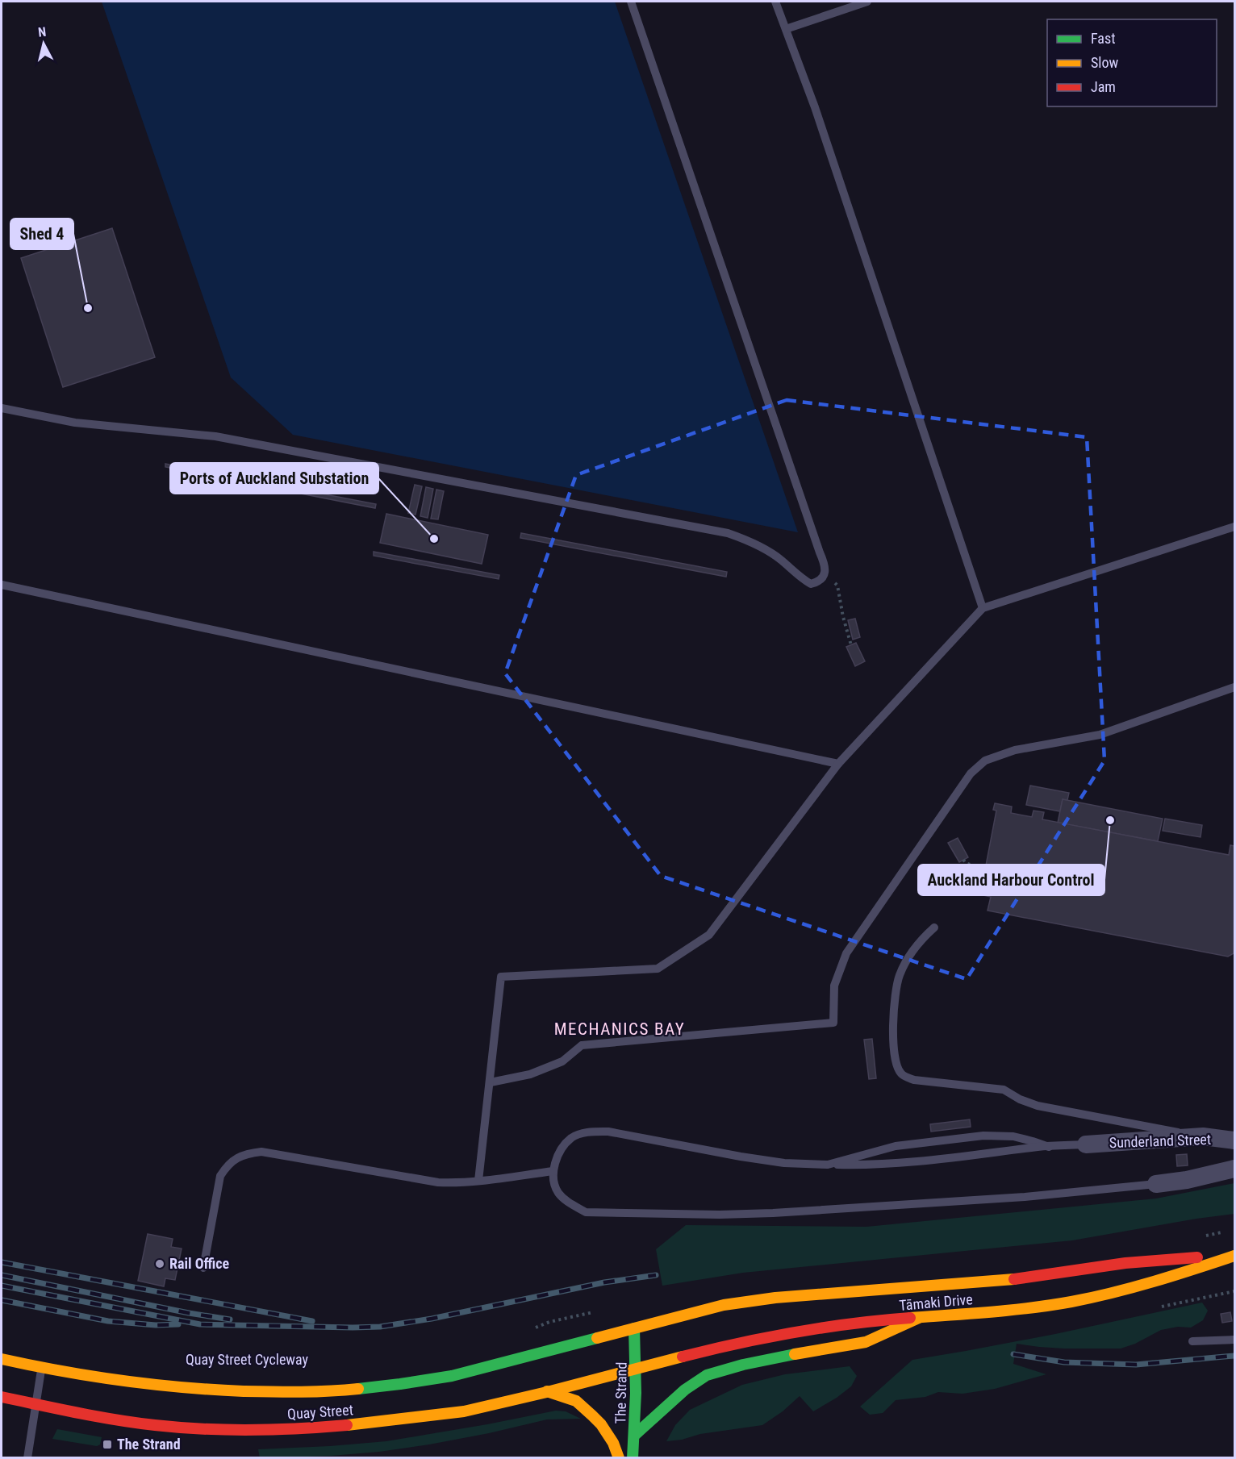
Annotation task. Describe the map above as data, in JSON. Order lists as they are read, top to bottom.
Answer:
{
  "streets": {
    "main road": ["Tāmaki Drive", "The Strand", "Quay Street"],
    "street": ["Sunderland Street"]
  },
  "crossings": [
    ["Tāmaki Drive", "The Strand"],
    ["Tāmaki Drive", "Quay Street"],
    ["The Strand", "Quay Street"]
  ],
  "districts": ["MECHANICS BAY"],
  "places": {
    "other": [
      "Shed 4",
      "Ports of Auckland Substation",
      "Auckland Harbour Control",
      "Rail Office"
    ],
    "transit": ["The Strand"]
  },
  "legend": ["Fast", "Slow", "Jam"],
  "north": "top"
}
